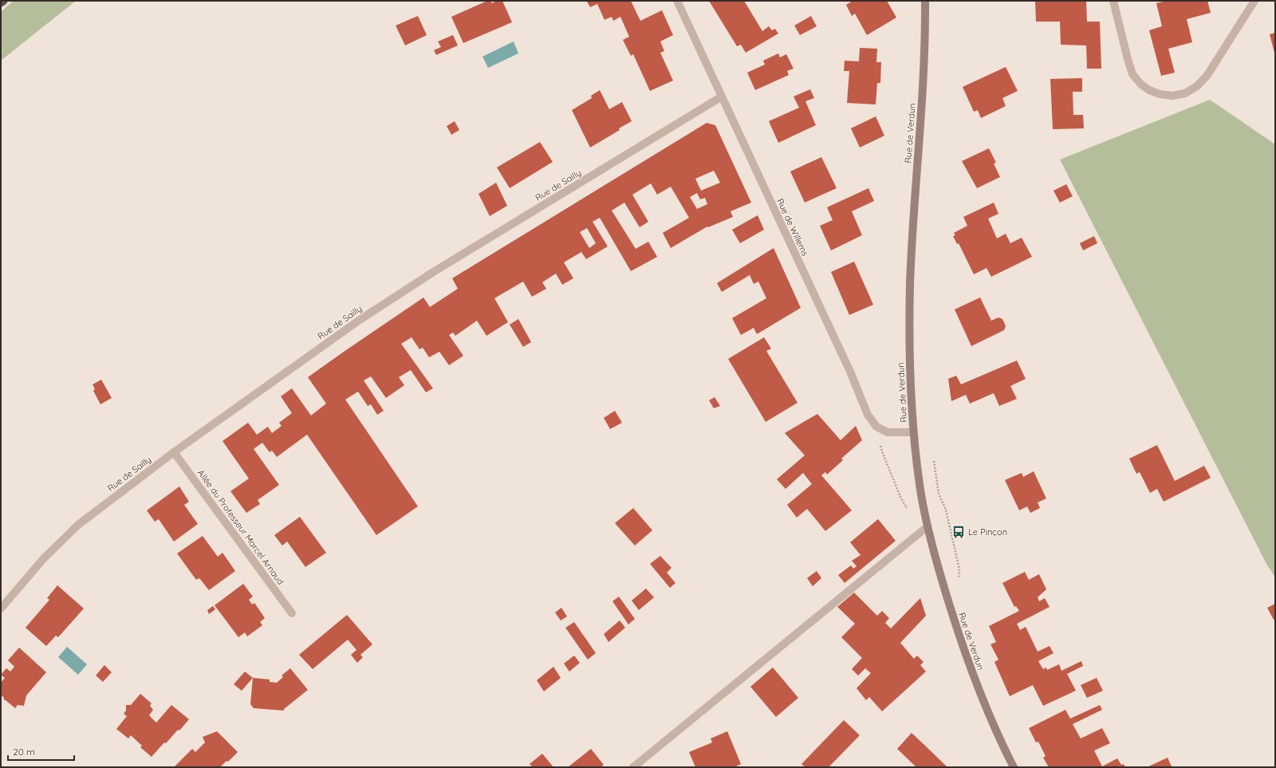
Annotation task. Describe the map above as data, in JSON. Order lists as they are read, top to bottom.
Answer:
{
  "streets": {
    "main road": ["Rue de Verdun"],
    "street": ["Rue de Sailly", "Rue de Willems", "Allée du Professeur Marcel Arnaud"]
  },
  "crossings": [
    ["Rue de Sailly", "Rue de Willems"],
    ["Rue de Sailly", "Allée du Professeur Marcel Arnaud"]
  ],
  "places": {
    "bus stop": ["Le Pinçon"]
  },
  "scale_bar": "20 m"
}
